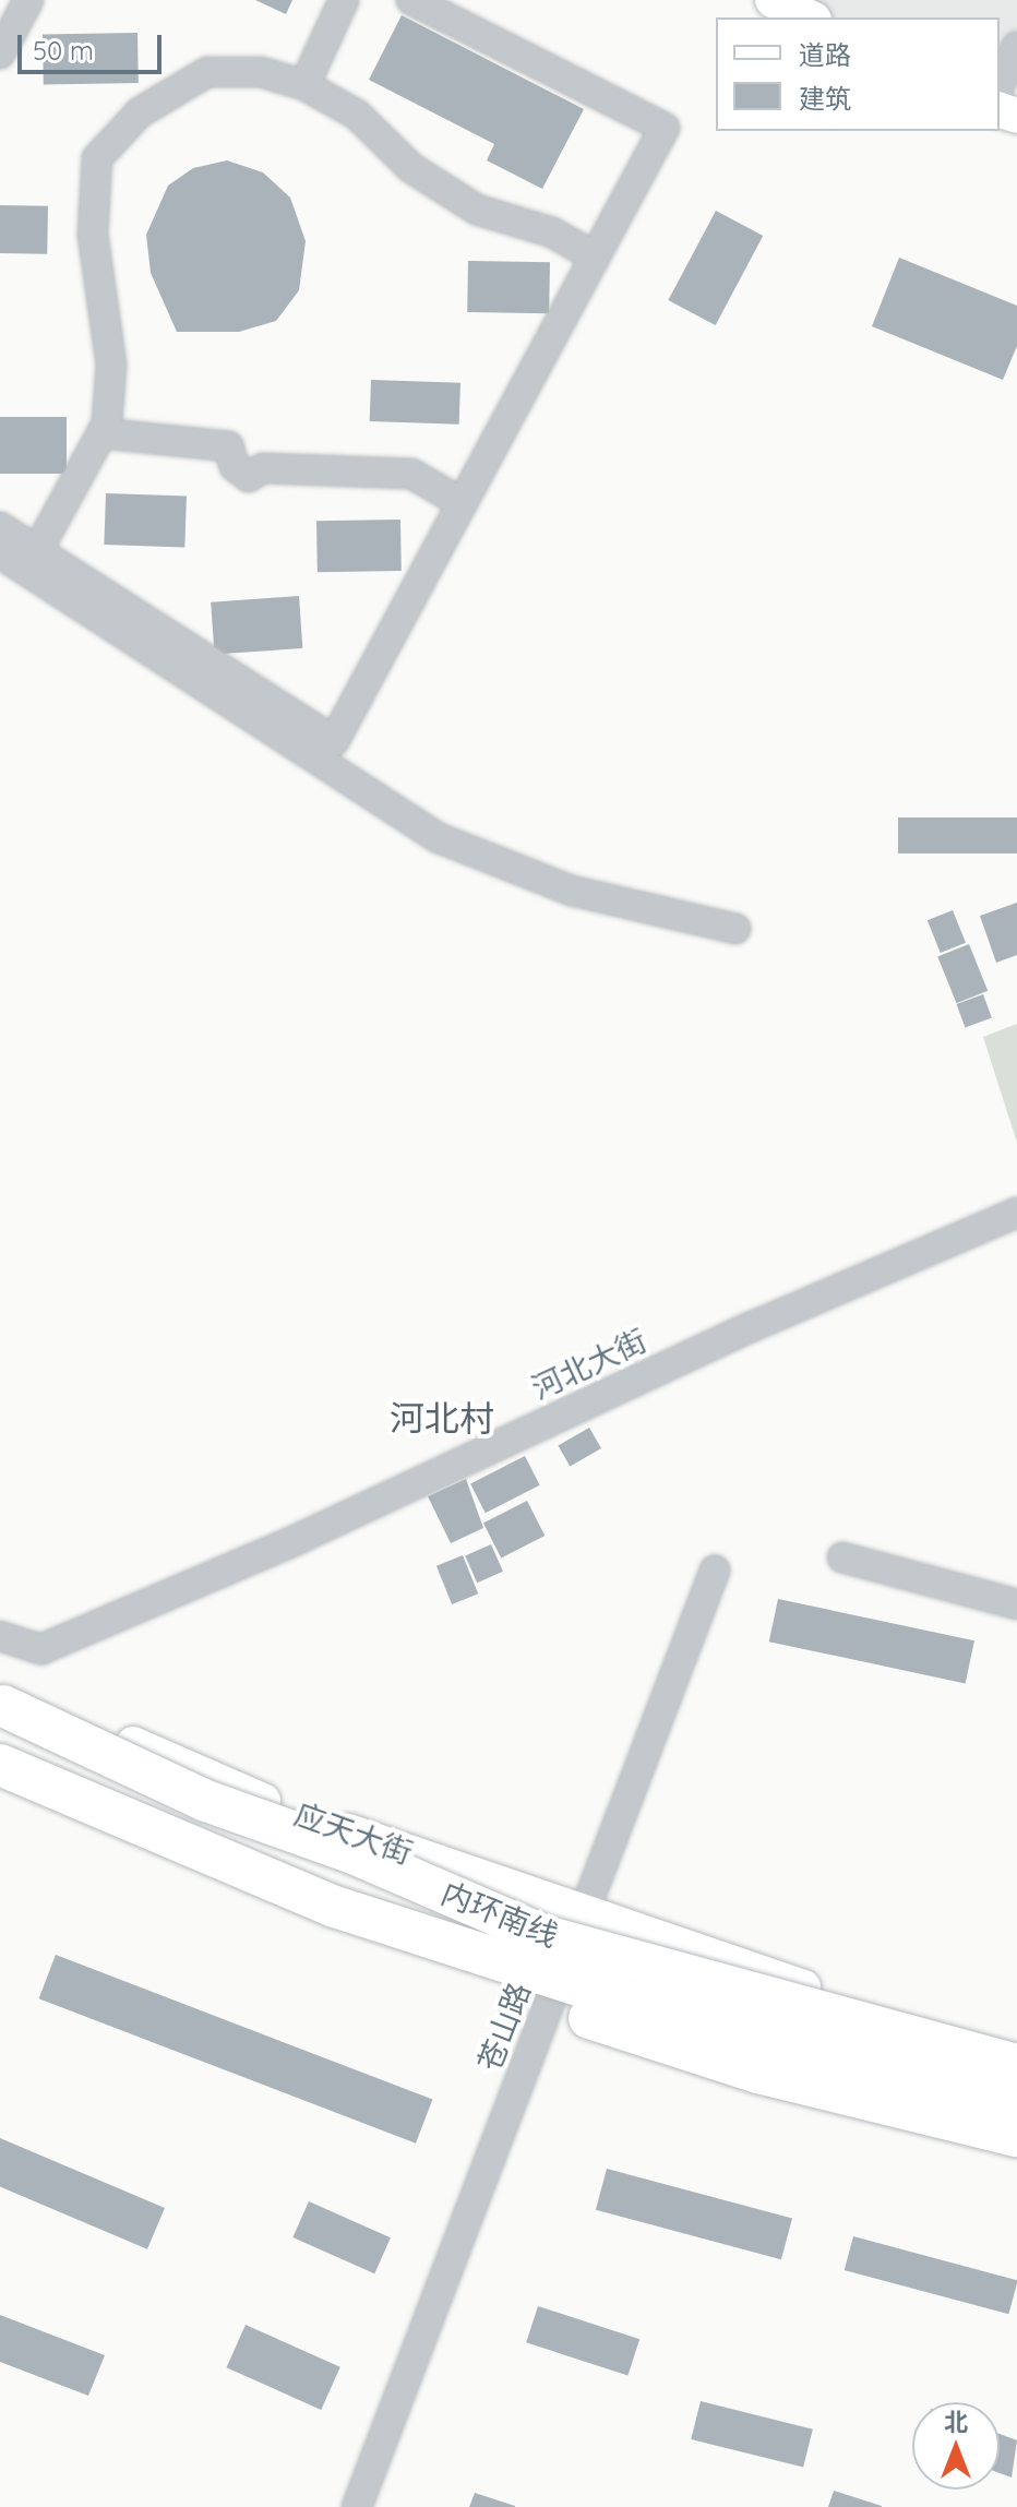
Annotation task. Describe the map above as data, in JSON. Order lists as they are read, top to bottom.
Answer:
{
  "streets": {
    "highway": ["内环南线"],
    "main road": ["应天大街"],
    "street": ["河北大街", "苍山路"]
  },
  "crossings": [
    ["应天大街", "内环南线"],
    ["应天大街", "苍山路"]
  ],
  "districts": ["河北村"],
  "legend": ["道路", "建筑"],
  "scale_bar": "50 m",
  "north": "top"
}
